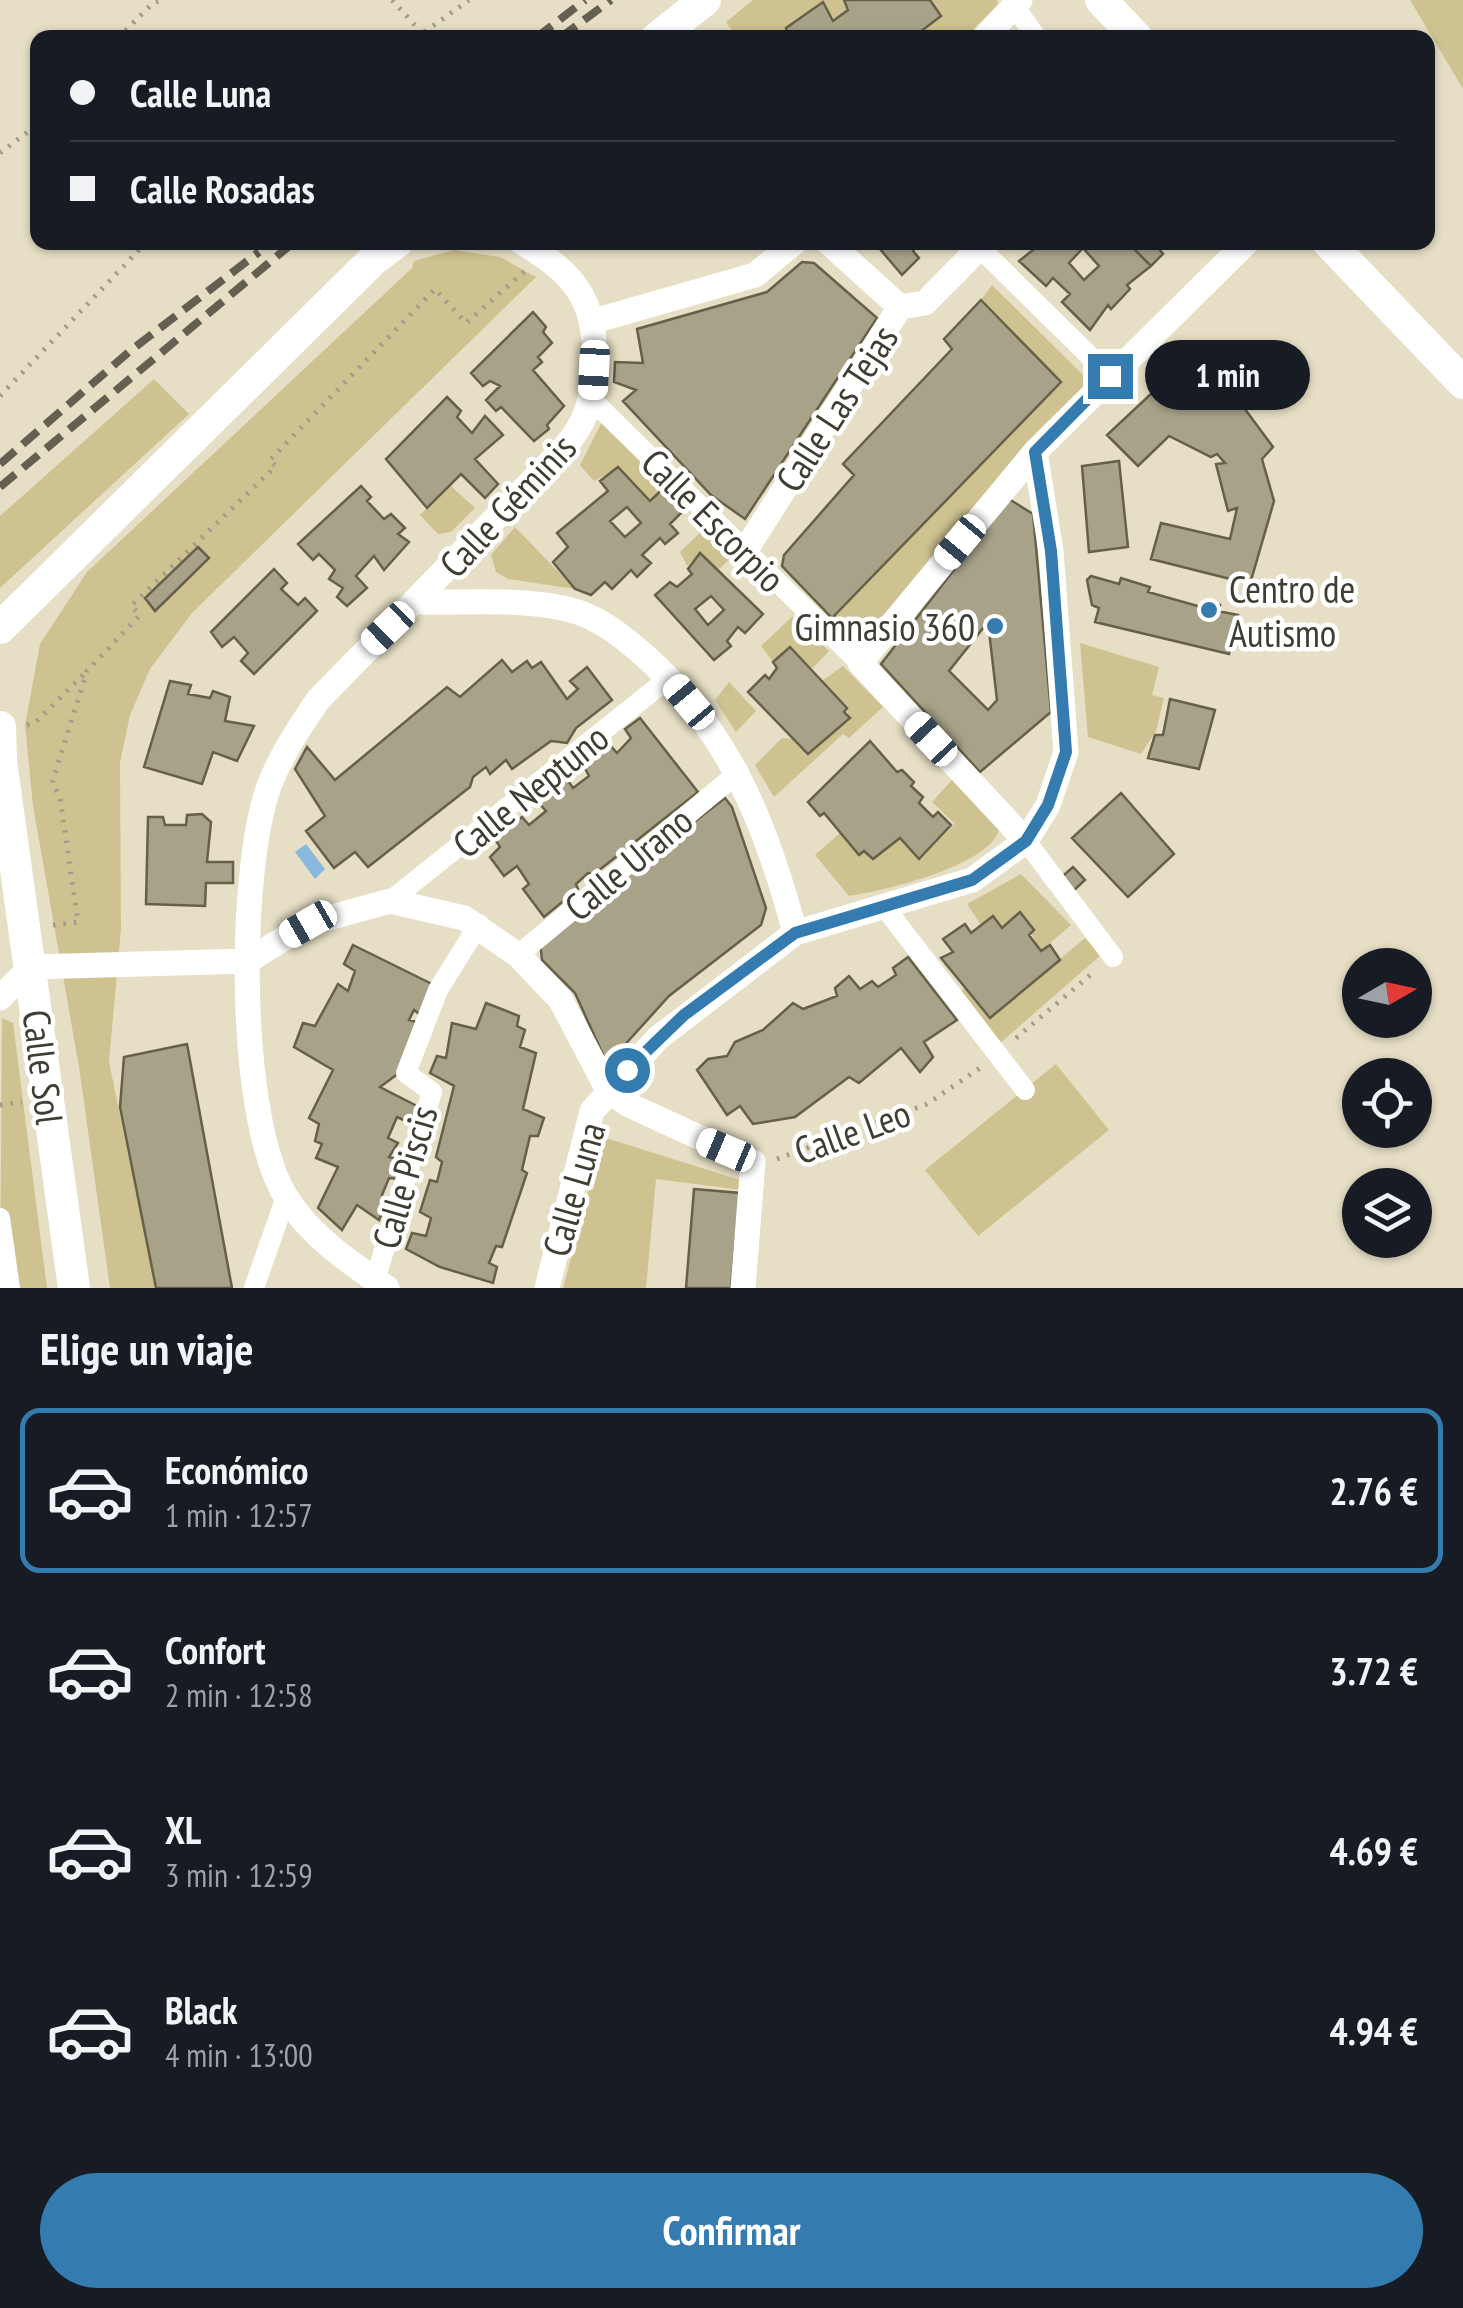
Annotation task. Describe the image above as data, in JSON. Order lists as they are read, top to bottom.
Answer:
{
  "streets": {
    "street": [
      "Calle Las Tejas",
      "Calle Géminis",
      "Calle Escorpio",
      "Calle Neptuno",
      "Calle Urano",
      "Calle Sol",
      "Calle Leo",
      "Calle Piscis",
      "Calle Luna"
    ]
  },
  "crossings": [
    ["Calle Las Tejas", "Calle Escorpio"],
    ["Calle Géminis", "Calle Escorpio"],
    ["Calle Géminis", "Calle Piscis"],
    ["Calle Escorpio", "Calle Leo"],
    ["Calle Escorpio", "Calle Luna"],
    ["Calle Leo", "Calle Luna"]
  ],
  "places": ["Centro de Autismo", "Gimnasio 360"],
  "north": "right",
  "page": {
    "banner": ["Calle Luna", "Calle Rosadas"],
    "bubble": "1 min",
    "heading": "Elige un viaje",
    "list": [
      {
        "name": "Económico",
        "note": "1 min · 12:57",
        "value": "2.76 €"
      },
      {
        "name": "Confort",
        "note": "2 min · 12:58",
        "value": "3.72 €"
      },
      {
        "name": "XL",
        "note": "3 min · 12:59",
        "value": "4.69 €"
      },
      {
        "name": "Black",
        "note": "4 min · 13:00",
        "value": "4.94 €"
      }
    ],
    "buttons": "Confirmar"
  }
}
